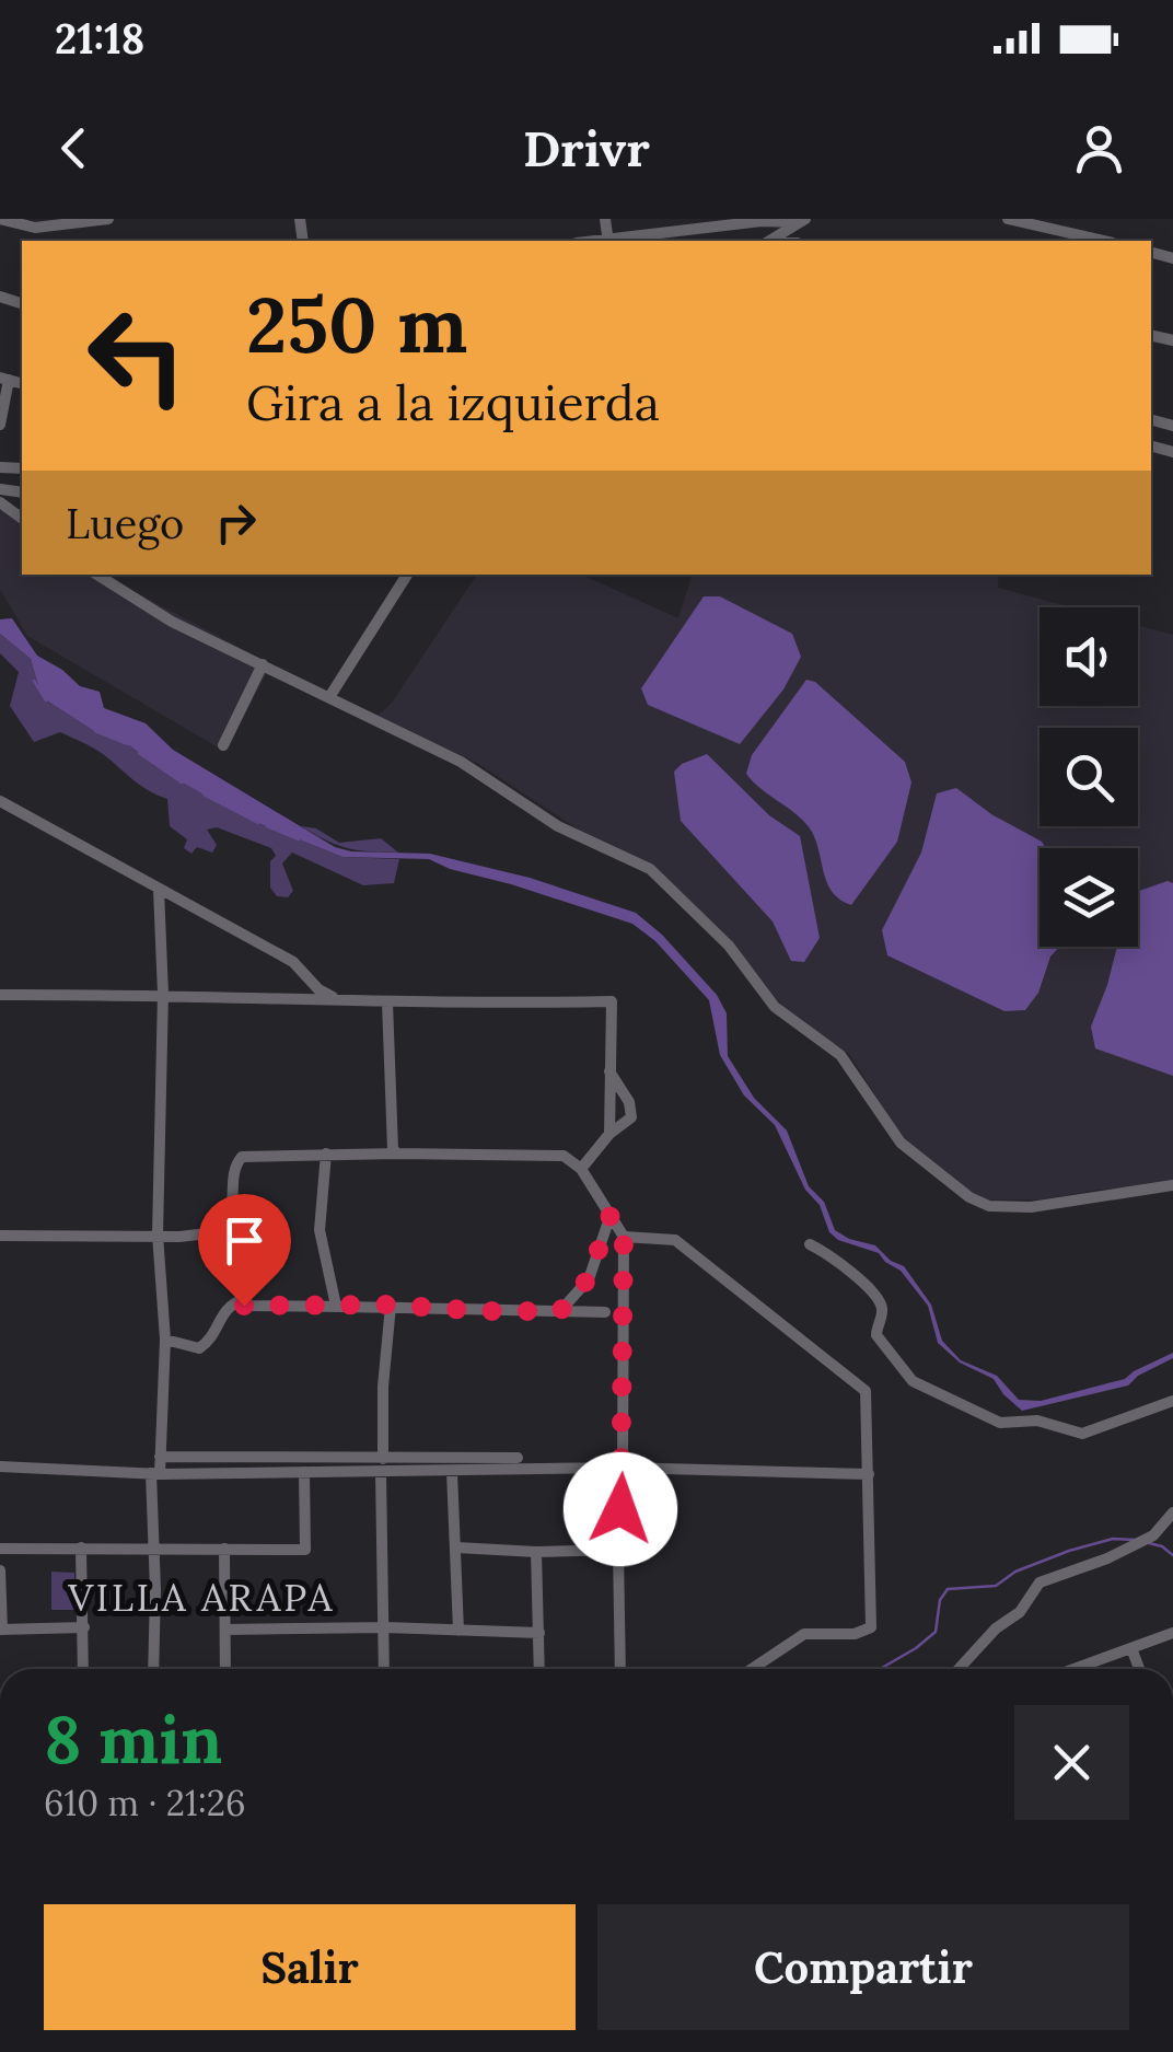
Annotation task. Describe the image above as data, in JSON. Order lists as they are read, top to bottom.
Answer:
{
  "districts": ["VILLA ARAPA"],
  "page": {
    "status": "21:18",
    "header": "Drivr",
    "turn": ["250 m", "Gira a la izquierda"],
    "then": "Luego",
    "heading": ["8 min", "610 m · 21:26"],
    "buttons": ["Salir", "Compartir"]
  }
}
